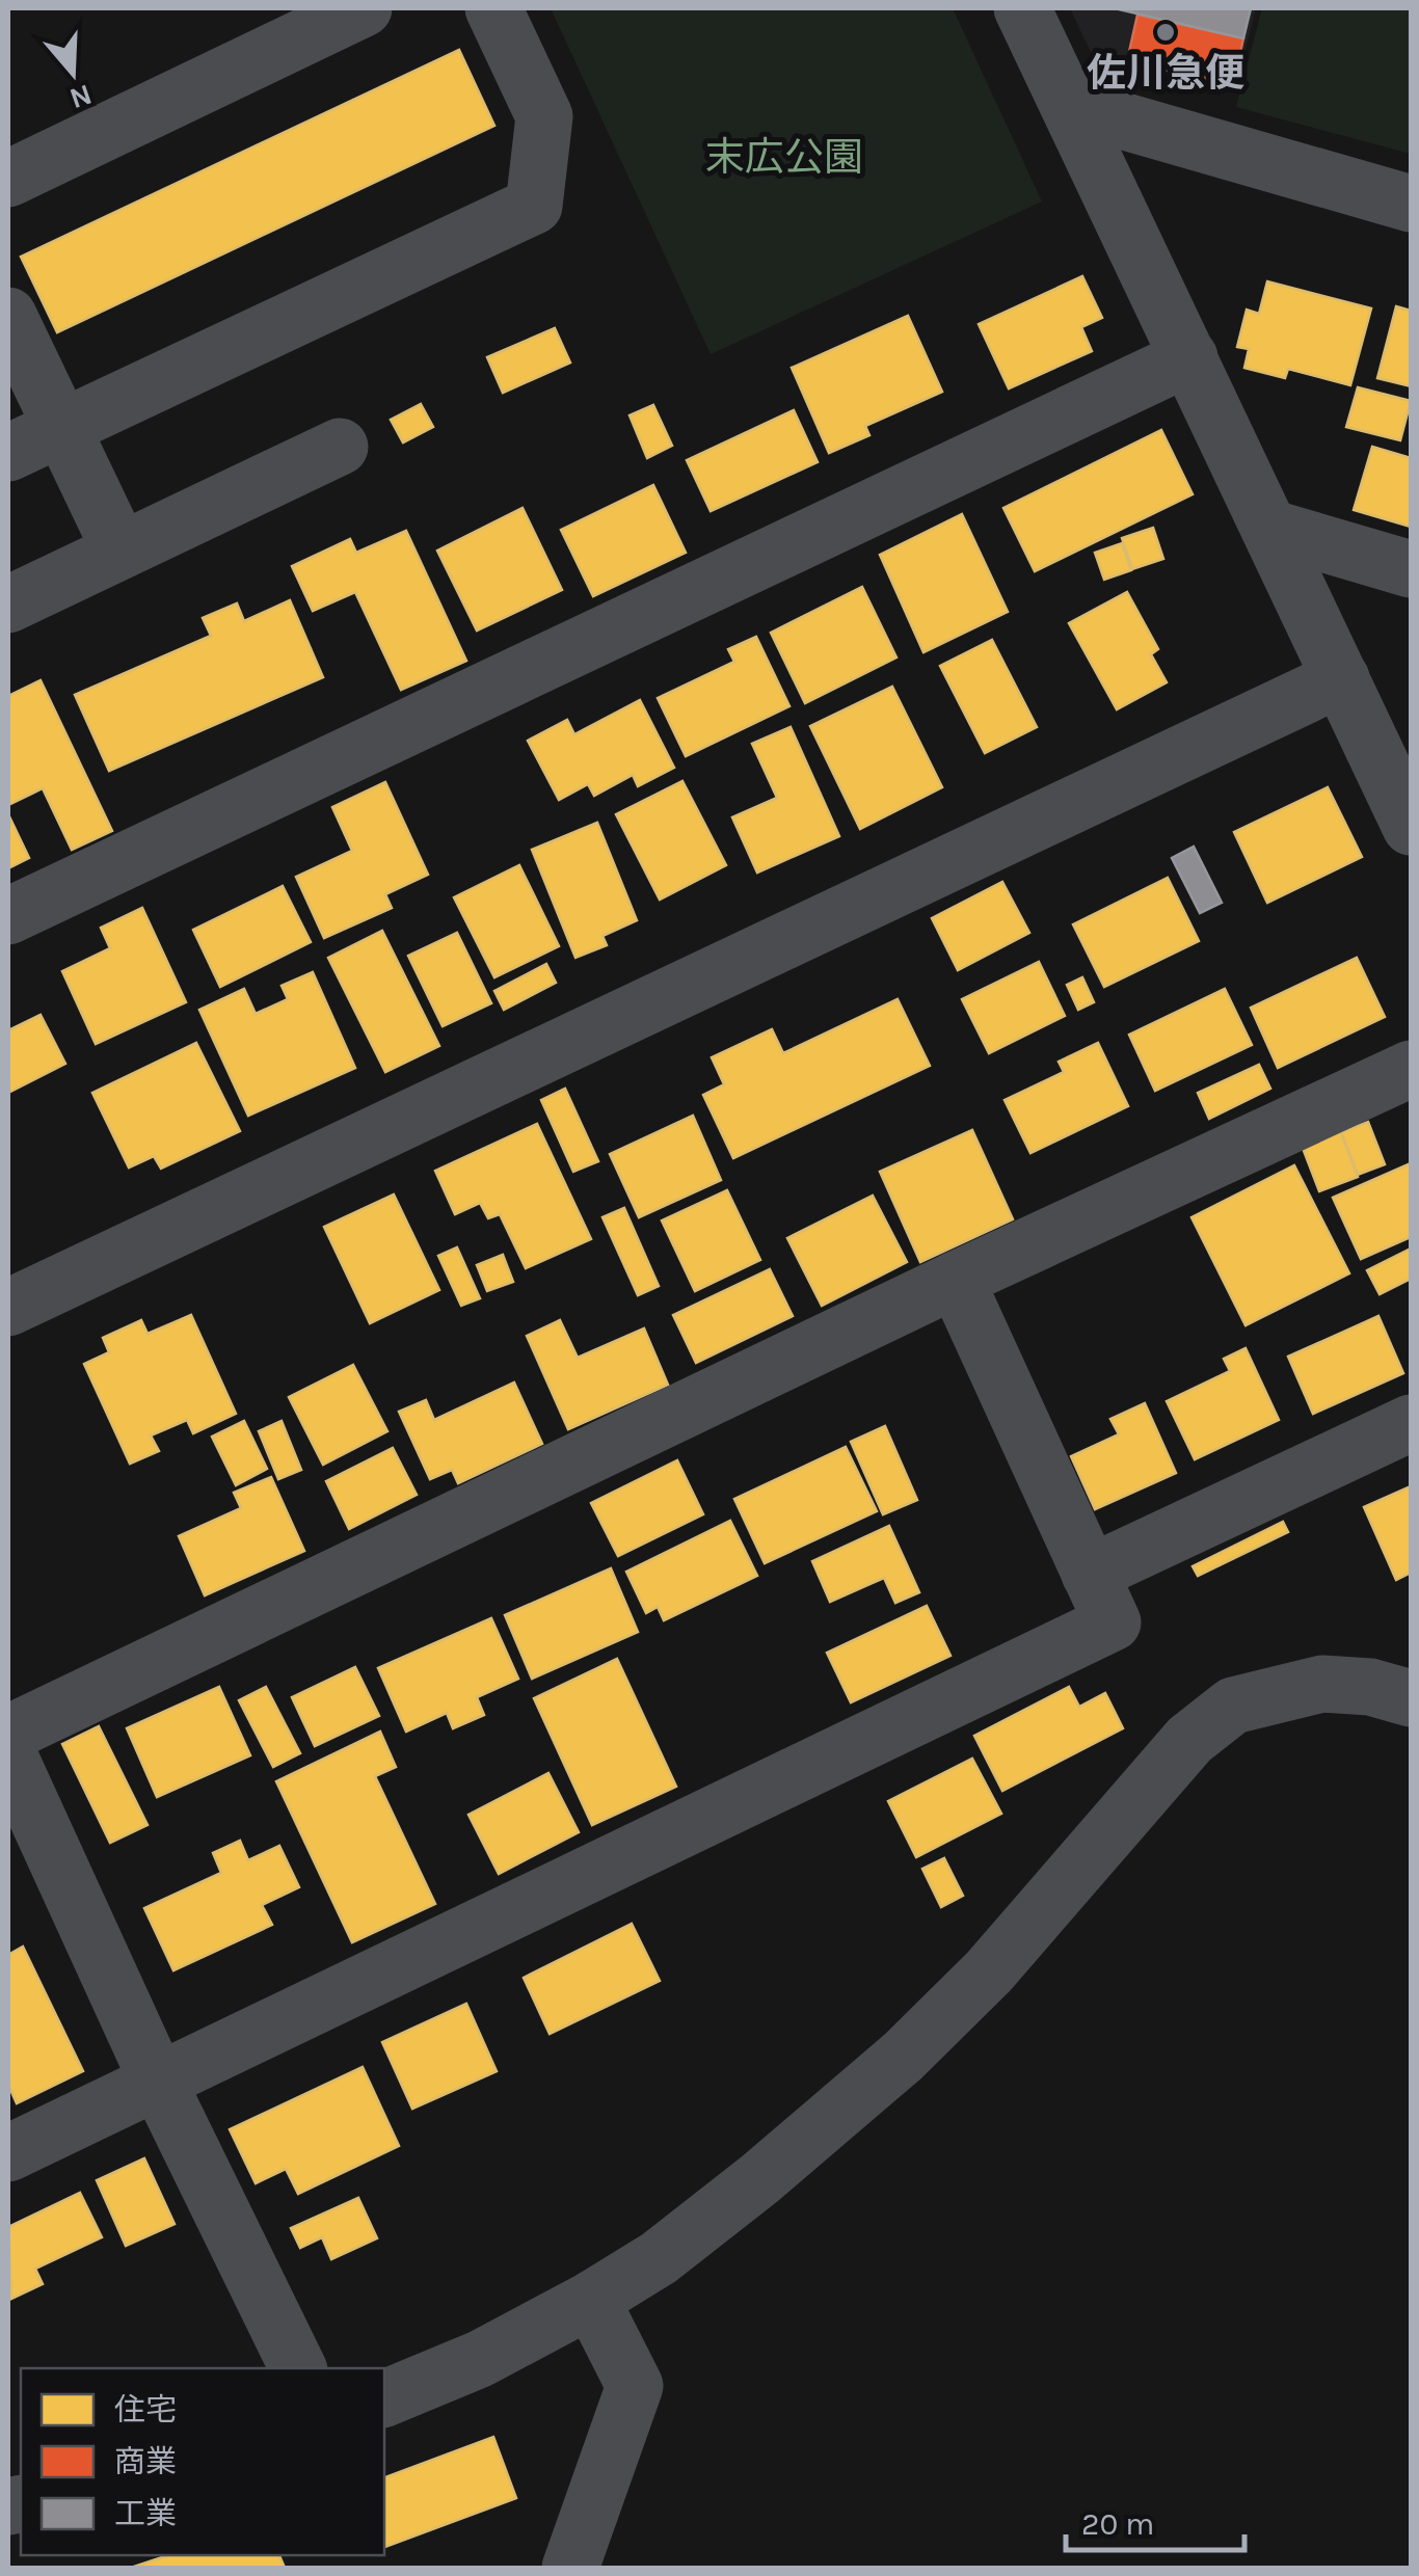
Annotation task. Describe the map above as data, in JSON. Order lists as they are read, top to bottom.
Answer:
{
  "parks": ["末広公園"],
  "places": ["佐川急便"],
  "legend": ["住宅", "商業", "工業"],
  "scale_bar": "20 m",
  "north": "bottom"
}
